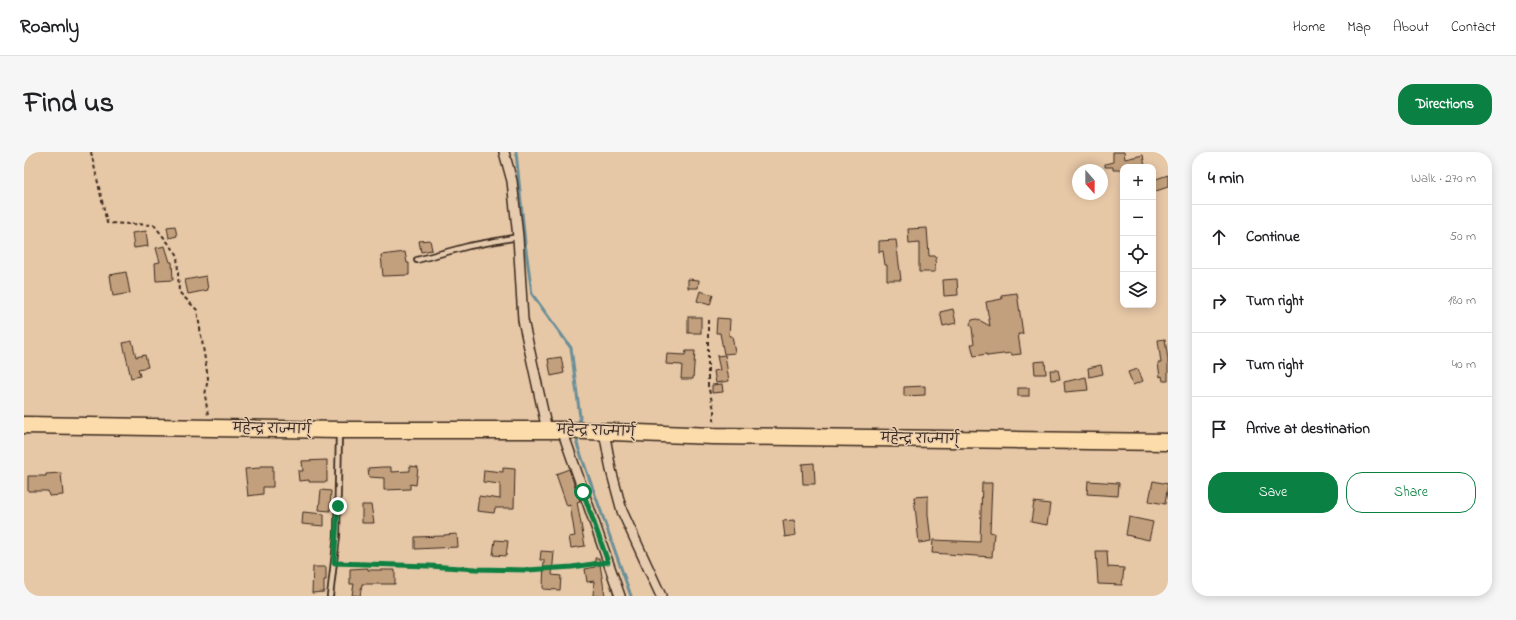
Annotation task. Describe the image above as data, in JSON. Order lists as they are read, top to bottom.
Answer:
{
  "streets": {
    "highway": ["महेन्द्र राज्मार्ग्"]
  },
  "north": "bottom",
  "page": {
    "header": "Roamly",
    "nav": [
      "Home",
      "Map",
      "About",
      "Contact"
    ],
    "title": "Find us",
    "buttons": [
      "Directions",
      ["Save", "Share"]
    ],
    "heading": ["4 min", "Walk · 270 m"],
    "map_buttons": ["+", "−"],
    "list": [
      ["Continue", "50 m"],
      ["Turn right", "180 m"],
      ["Turn right", "40 m"],
      "Arrive at destination"
    ]
  }
}
